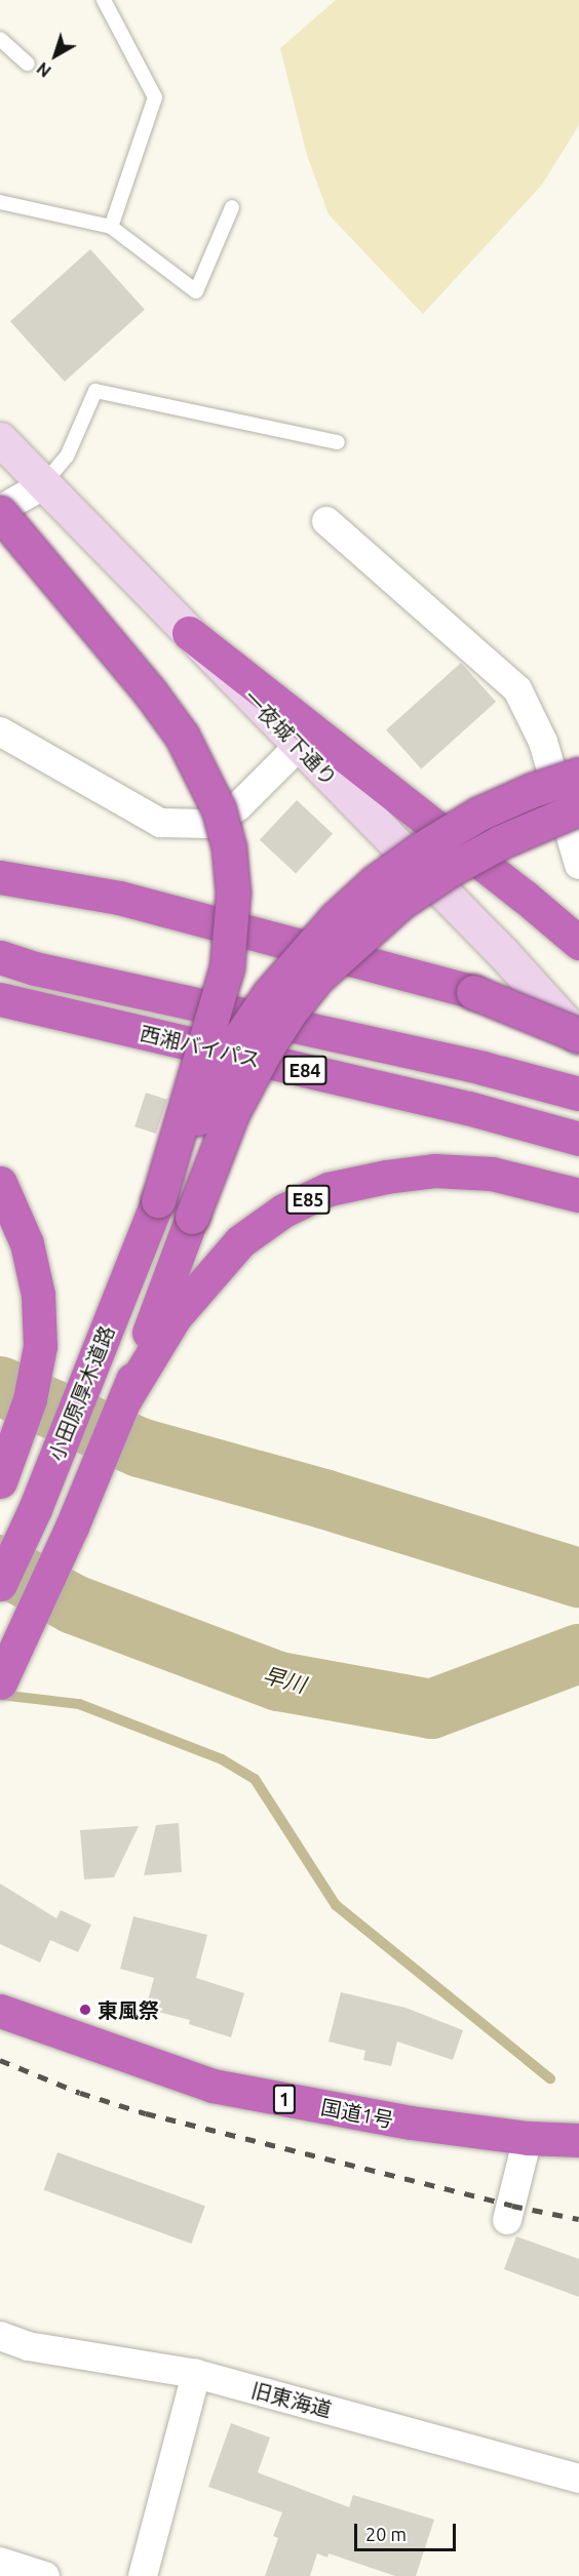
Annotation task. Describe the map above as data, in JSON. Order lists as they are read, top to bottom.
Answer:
{
  "streets": {
    "highway": [
      "西湘バイパス",
      "E84",
      "E85",
      "小田原厚木道路",
      "1",
      "国道1号"
    ],
    "street": ["一夜城下通り", "旧東海道"]
  },
  "crossings": [
    ["E85", "小田原厚木道路"]
  ],
  "water": ["早川"],
  "places": ["東風祭"],
  "scale_bar": "20 m",
  "north": "bottom left"
}
